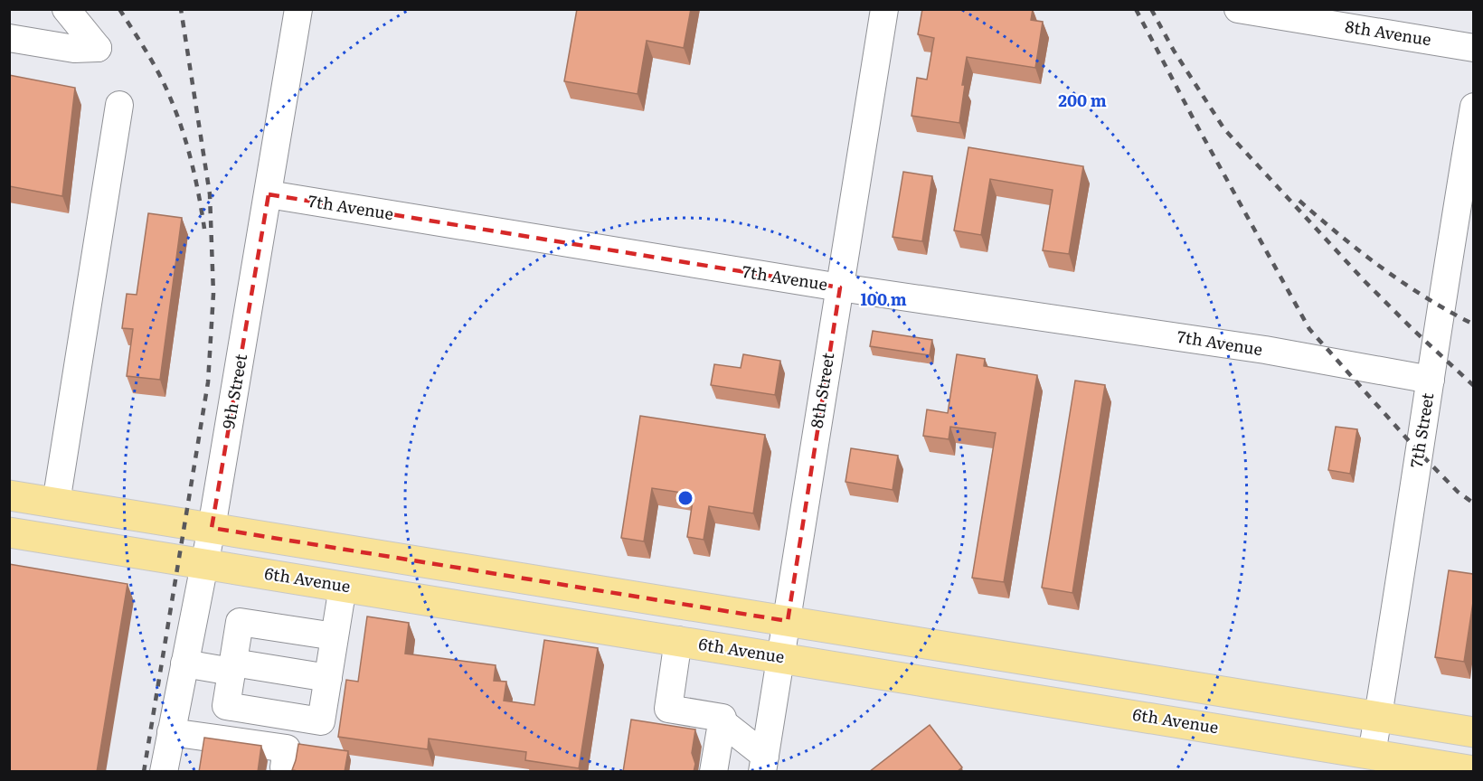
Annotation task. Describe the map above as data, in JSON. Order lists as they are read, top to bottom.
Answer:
{
  "streets": {
    "main road": ["6th Avenue"],
    "street": [
      "8th Avenue",
      "7th Avenue",
      "8th Street",
      "9th Street",
      "7th Street"
    ]
  },
  "crossings": [
    ["7th Avenue", "8th Street"],
    ["7th Avenue", "9th Street"],
    ["7th Avenue", "7th Street"],
    ["8th Street", "6th Avenue"],
    ["9th Street", "6th Avenue"],
    ["7th Street", "6th Avenue"]
  ],
  "rings": ["200 m", "100 m"]
}
